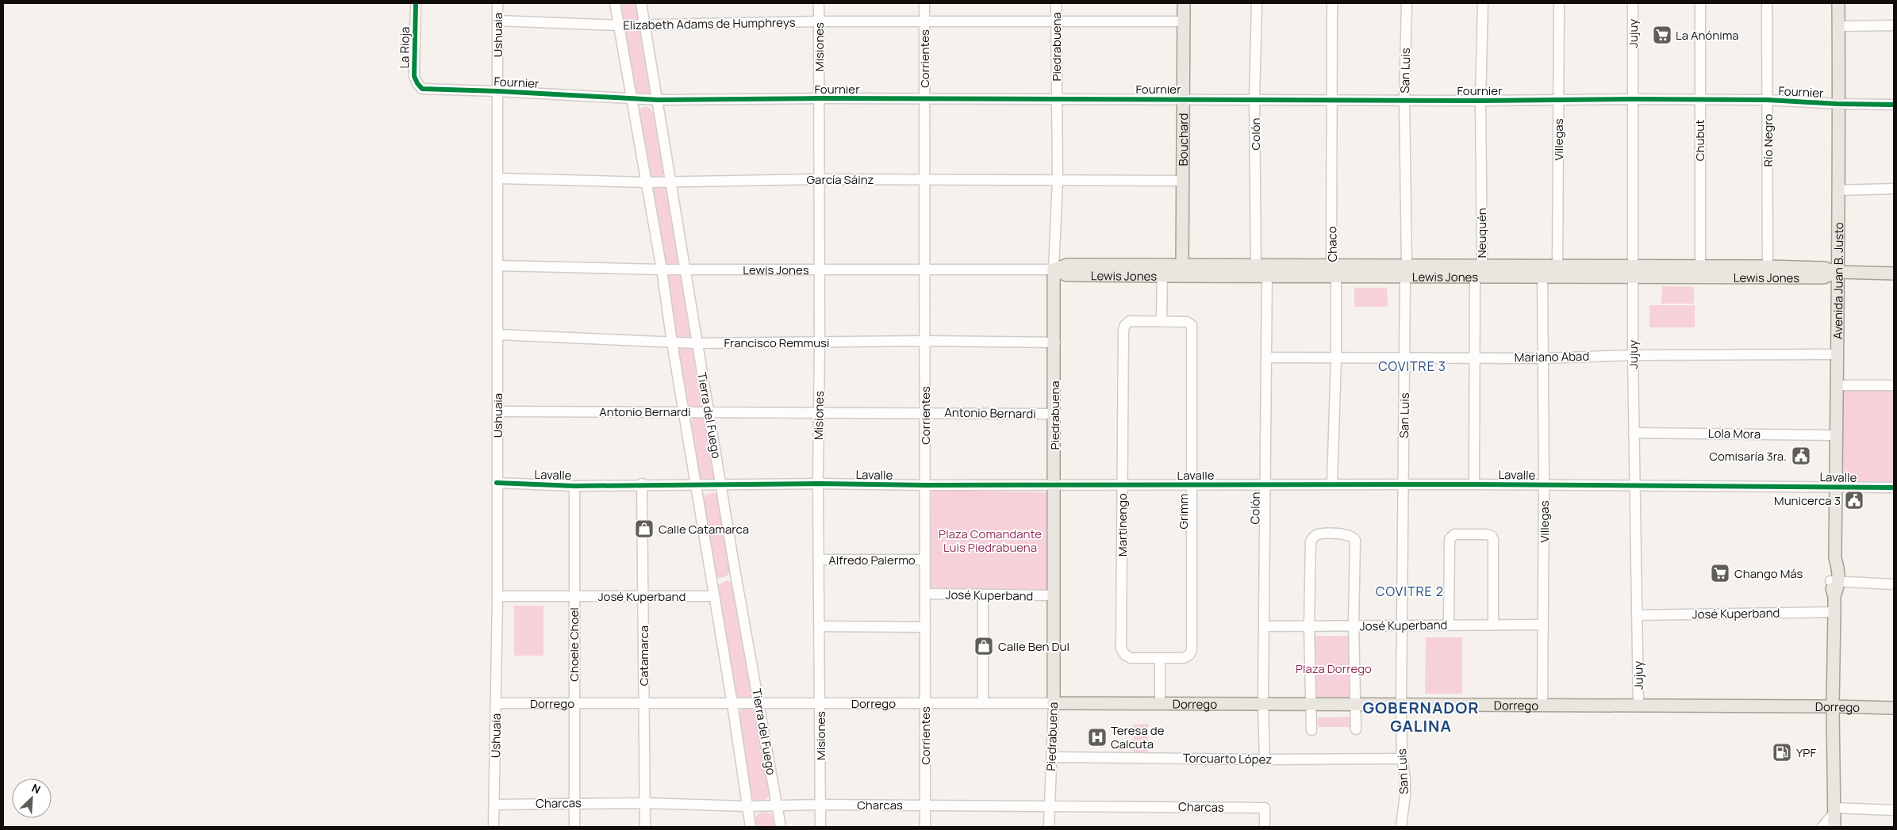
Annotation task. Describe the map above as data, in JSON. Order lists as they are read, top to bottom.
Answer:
{
  "streets": {
    "main road": [
      "Piedrabuena",
      "Bouchard",
      "Lewis Jones",
      "Avenida Juan B. Justo",
      "Dorrego"
    ],
    "street": [
      "Elizabeth Adams de Humphreys",
      "Jujuy",
      "Ushuaia",
      "Misiones",
      "La Rioja",
      "Corrientes",
      "San Luis",
      "Fournier",
      "Colón",
      "Villegas",
      "Chubut",
      "Río Negro",
      "García Sáinz",
      "Neuquén",
      "Chaco",
      "Francisco Remmusi",
      "Mariano Abad",
      "Antonio Bernardi",
      "Tierra del Fuego",
      "Lola Mora",
      "Lavalle",
      "Grimm",
      "Martinengo",
      "Alfredo Palermo",
      "José Kuperband",
      "Choele Choel",
      "Catamarca",
      "Torcuarto López",
      "Charcas"
    ]
  },
  "crossings": [
    ["Elizabeth Adams de Humphreys", "Ushuaia"],
    ["Elizabeth Adams de Humphreys", "Misiones"],
    ["Elizabeth Adams de Humphreys", "Piedrabuena"],
    ["Elizabeth Adams de Humphreys", "Corrientes"],
    ["Elizabeth Adams de Humphreys", "Bouchard"],
    ["Elizabeth Adams de Humphreys", "Tierra del Fuego"],
    ["Jujuy", "Fournier"],
    ["Jujuy", "Lewis Jones"],
    ["Jujuy", "Mariano Abad"],
    ["Jujuy", "Lola Mora"],
    ["Jujuy", "Lavalle"],
    ["Jujuy", "José Kuperband"],
    ["Jujuy", "Dorrego"],
    ["Ushuaia", "Fournier"],
    ["Ushuaia", "García Sáinz"],
    ["Ushuaia", "Lewis Jones"],
    ["Ushuaia", "Francisco Remmusi"],
    ["Ushuaia", "Antonio Bernardi"],
    ["Ushuaia", "Lavalle"],
    ["Ushuaia", "José Kuperband"],
    ["Ushuaia", "Dorrego"],
    ["Ushuaia", "Charcas"],
    ["Misiones", "Fournier"],
    ["Misiones", "García Sáinz"],
    ["Misiones", "Lewis Jones"],
    ["Misiones", "Francisco Remmusi"],
    ["Misiones", "Antonio Bernardi"],
    ["Misiones", "Lavalle"],
    ["Misiones", "Alfredo Palermo"],
    ["Misiones", "Dorrego"],
    ["Misiones", "Charcas"],
    ["Piedrabuena", "Fournier"],
    ["Piedrabuena", "García Sáinz"],
    ["Piedrabuena", "Lewis Jones"],
    ["Piedrabuena", "Francisco Remmusi"],
    ["Piedrabuena", "Antonio Bernardi"],
    ["Piedrabuena", "Lavalle"],
    ["Piedrabuena", "José Kuperband"],
    ["Piedrabuena", "Dorrego"],
    ["Piedrabuena", "Torcuarto López"],
    ["Piedrabuena", "Charcas"],
    ["La Rioja", "Fournier"],
    ["Corrientes", "Fournier"],
    ["Corrientes", "García Sáinz"],
    ["Corrientes", "Lewis Jones"],
    ["Corrientes", "Francisco Remmusi"],
    ["Corrientes", "Antonio Bernardi"],
    ["Corrientes", "Lavalle"],
    ["Corrientes", "Alfredo Palermo"],
    ["Corrientes", "José Kuperband"],
    ["Corrientes", "Dorrego"],
    ["Corrientes", "Charcas"],
    ["San Luis", "Fournier"],
    ["San Luis", "Lewis Jones"],
    ["San Luis", "Mariano Abad"],
    ["San Luis", "Lavalle"],
    ["San Luis", "José Kuperband"],
    ["San Luis", "Dorrego"],
    ["San Luis", "Torcuarto López"],
    ["Fournier", "Colón"],
    ["Fournier", "Bouchard"],
    ["Fournier", "Villegas"],
    ["Fournier", "Chubut"],
    ["Fournier", "Río Negro"],
    ["Fournier", "Neuquén"],
    ["Fournier", "Chaco"],
    ["Fournier", "Avenida Juan B. Justo"],
    ["Fournier", "Tierra del Fuego"],
    ["Colón", "Lewis Jones"],
    ["Colón", "Mariano Abad"],
    ["Colón", "Lavalle"],
    ["Colón", "José Kuperband"],
    ["Colón", "Dorrego"],
    ["Colón", "Torcuarto López"],
    ["Bouchard", "García Sáinz"],
    ["Bouchard", "Lewis Jones"],
    ["Villegas", "Lewis Jones"],
    ["Villegas", "Mariano Abad"],
    ["Villegas", "Lavalle"],
    ["Villegas", "José Kuperband"],
    ["Villegas", "Dorrego"],
    ["Chubut", "Lewis Jones"],
    ["Río Negro", "Lewis Jones"],
    ["García Sáinz", "Tierra del Fuego"],
    ["Neuquén", "Lewis Jones"],
    ["Chaco", "Lewis Jones"],
    ["Chaco", "Mariano Abad"],
    ["Chaco", "Lavalle"],
    ["Lewis Jones", "Avenida Juan B. Justo"],
    ["Lewis Jones", "Tierra del Fuego"],
    ["Avenida Juan B. Justo", "Mariano Abad"],
    ["Avenida Juan B. Justo", "Lola Mora"],
    ["Avenida Juan B. Justo", "Lavalle"],
    ["Avenida Juan B. Justo", "José Kuperband"],
    ["Avenida Juan B. Justo", "Dorrego"],
    ["Francisco Remmusi", "Tierra del Fuego"],
    ["Antonio Bernardi", "Tierra del Fuego"],
    ["Tierra del Fuego", "Lavalle"],
    ["Tierra del Fuego", "José Kuperband"],
    ["Tierra del Fuego", "Dorrego"],
    ["Tierra del Fuego", "Charcas"],
    ["Lavalle", "Grimm"],
    ["Lavalle", "Martinengo"],
    ["Lavalle", "Choele Choel"],
    ["Lavalle", "Catamarca"],
    ["Grimm", "Martinengo"],
    ["José Kuperband", "Choele Choel"],
    ["José Kuperband", "Catamarca"],
    ["Choele Choel", "Dorrego"],
    ["Choele Choel", "Charcas"],
    ["Catamarca", "Dorrego"],
    ["Catamarca", "Charcas"]
  ],
  "districts": ["COVITRE 3", "COVITRE 2", "GOBERNADOR GALINA"],
  "parks": ["Plaza Comandante Luis Piedrabuena", "Plaza Dorrego"],
  "places": {
    "supermarket": ["La Anónima", "Chango Más"],
    "public building": ["Comisaría 3ra.", "Municerca 3"],
    "shop": ["Calle Catamarca", "Calle Ben Dul"],
    "hospital": ["Teresa de Calcuta"],
    "fuel station": ["YPF"]
  },
  "north": "top right"
}
